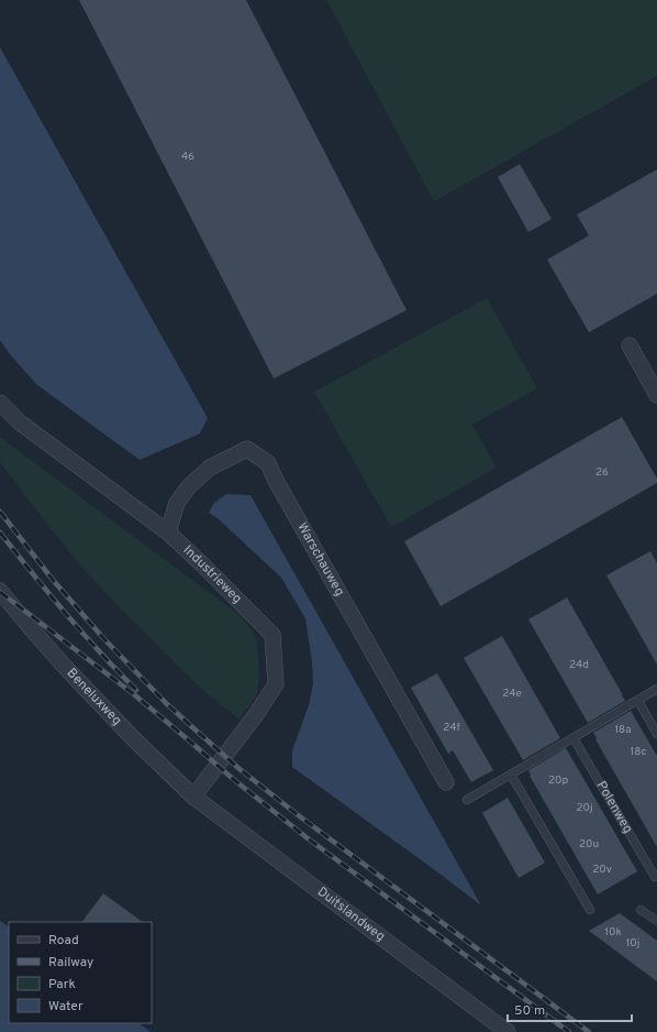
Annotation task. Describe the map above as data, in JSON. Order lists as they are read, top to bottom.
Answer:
{
  "streets": {
    "street": [
      "Warschauweg",
      "Industrieweg",
      "Beneluxweg",
      "Duitslandweg"
    ],
    "lane": ["Polenweg"]
  },
  "crossings": [
    ["Warschauweg", "Industrieweg"],
    ["Industrieweg", "Beneluxweg"],
    ["Industrieweg", "Duitslandweg"],
    ["Beneluxweg", "Duitslandweg"]
  ],
  "house_numbers": [
    "46",
    "26",
    "24d",
    "24e",
    "24f",
    "18a",
    "18c",
    "20p",
    "20j",
    "20u",
    "20v",
    "10k",
    "10j"
  ],
  "legend": [
    "Road",
    "Railway",
    "Park",
    "Water"
  ],
  "scale_bar": "50 m"
}
